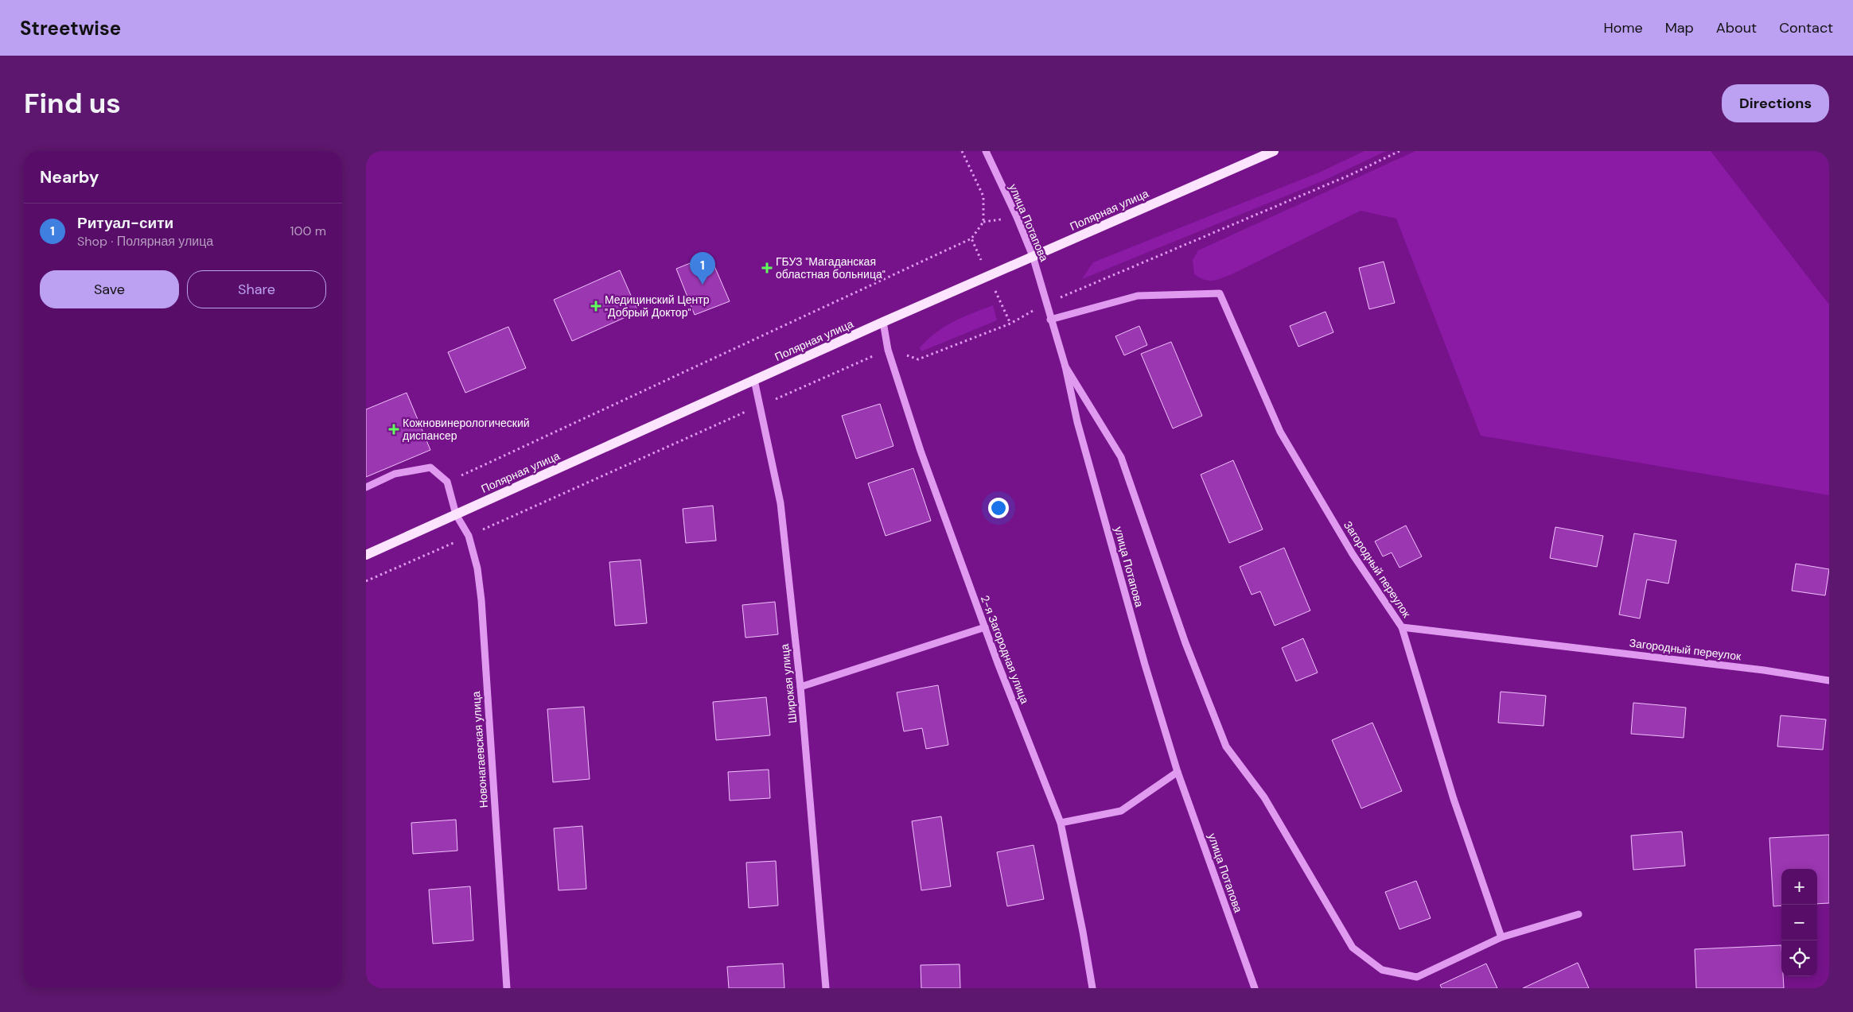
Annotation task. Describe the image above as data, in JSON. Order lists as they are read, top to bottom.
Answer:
{
  "streets": {
    "main road": ["Полярная улица"],
    "street": [
      "улица Потапова",
      "Загородный переулок",
      "2-я Загородная улица",
      "Широкая улица",
      "Новонагаевская улица"
    ]
  },
  "crossings": [
    ["Полярная улица", "улица Потапова"],
    ["Полярная улица", "2-я Загородная улица"],
    ["Полярная улица", "Широкая улица"],
    ["Полярная улица", "Новонагаевская улица"],
    ["улица Потапова", "Загородный переулок"]
  ],
  "places": {
    "health": ["ГБУЗ \"Магаданская областная больница\"", "Медицинский Центр \"Добрый Доктор\"", "Кожновинерологический диспансер"]
  },
  "page": {
    "header": "Streetwise",
    "nav": [
      "Home",
      "Map",
      "About",
      "Contact"
    ],
    "buttons": [
      "Directions",
      ["Save", "Share"]
    ],
    "title": "Find us",
    "heading": "Nearby",
    "list": [
      {
        "mark": "1",
        "name": "Ритуал-сити",
        "note": "Shop · Полярная улица",
        "value": "100 m"
      }
    ],
    "pins": "1",
    "map_buttons": ["+", "−"]
  }
}
